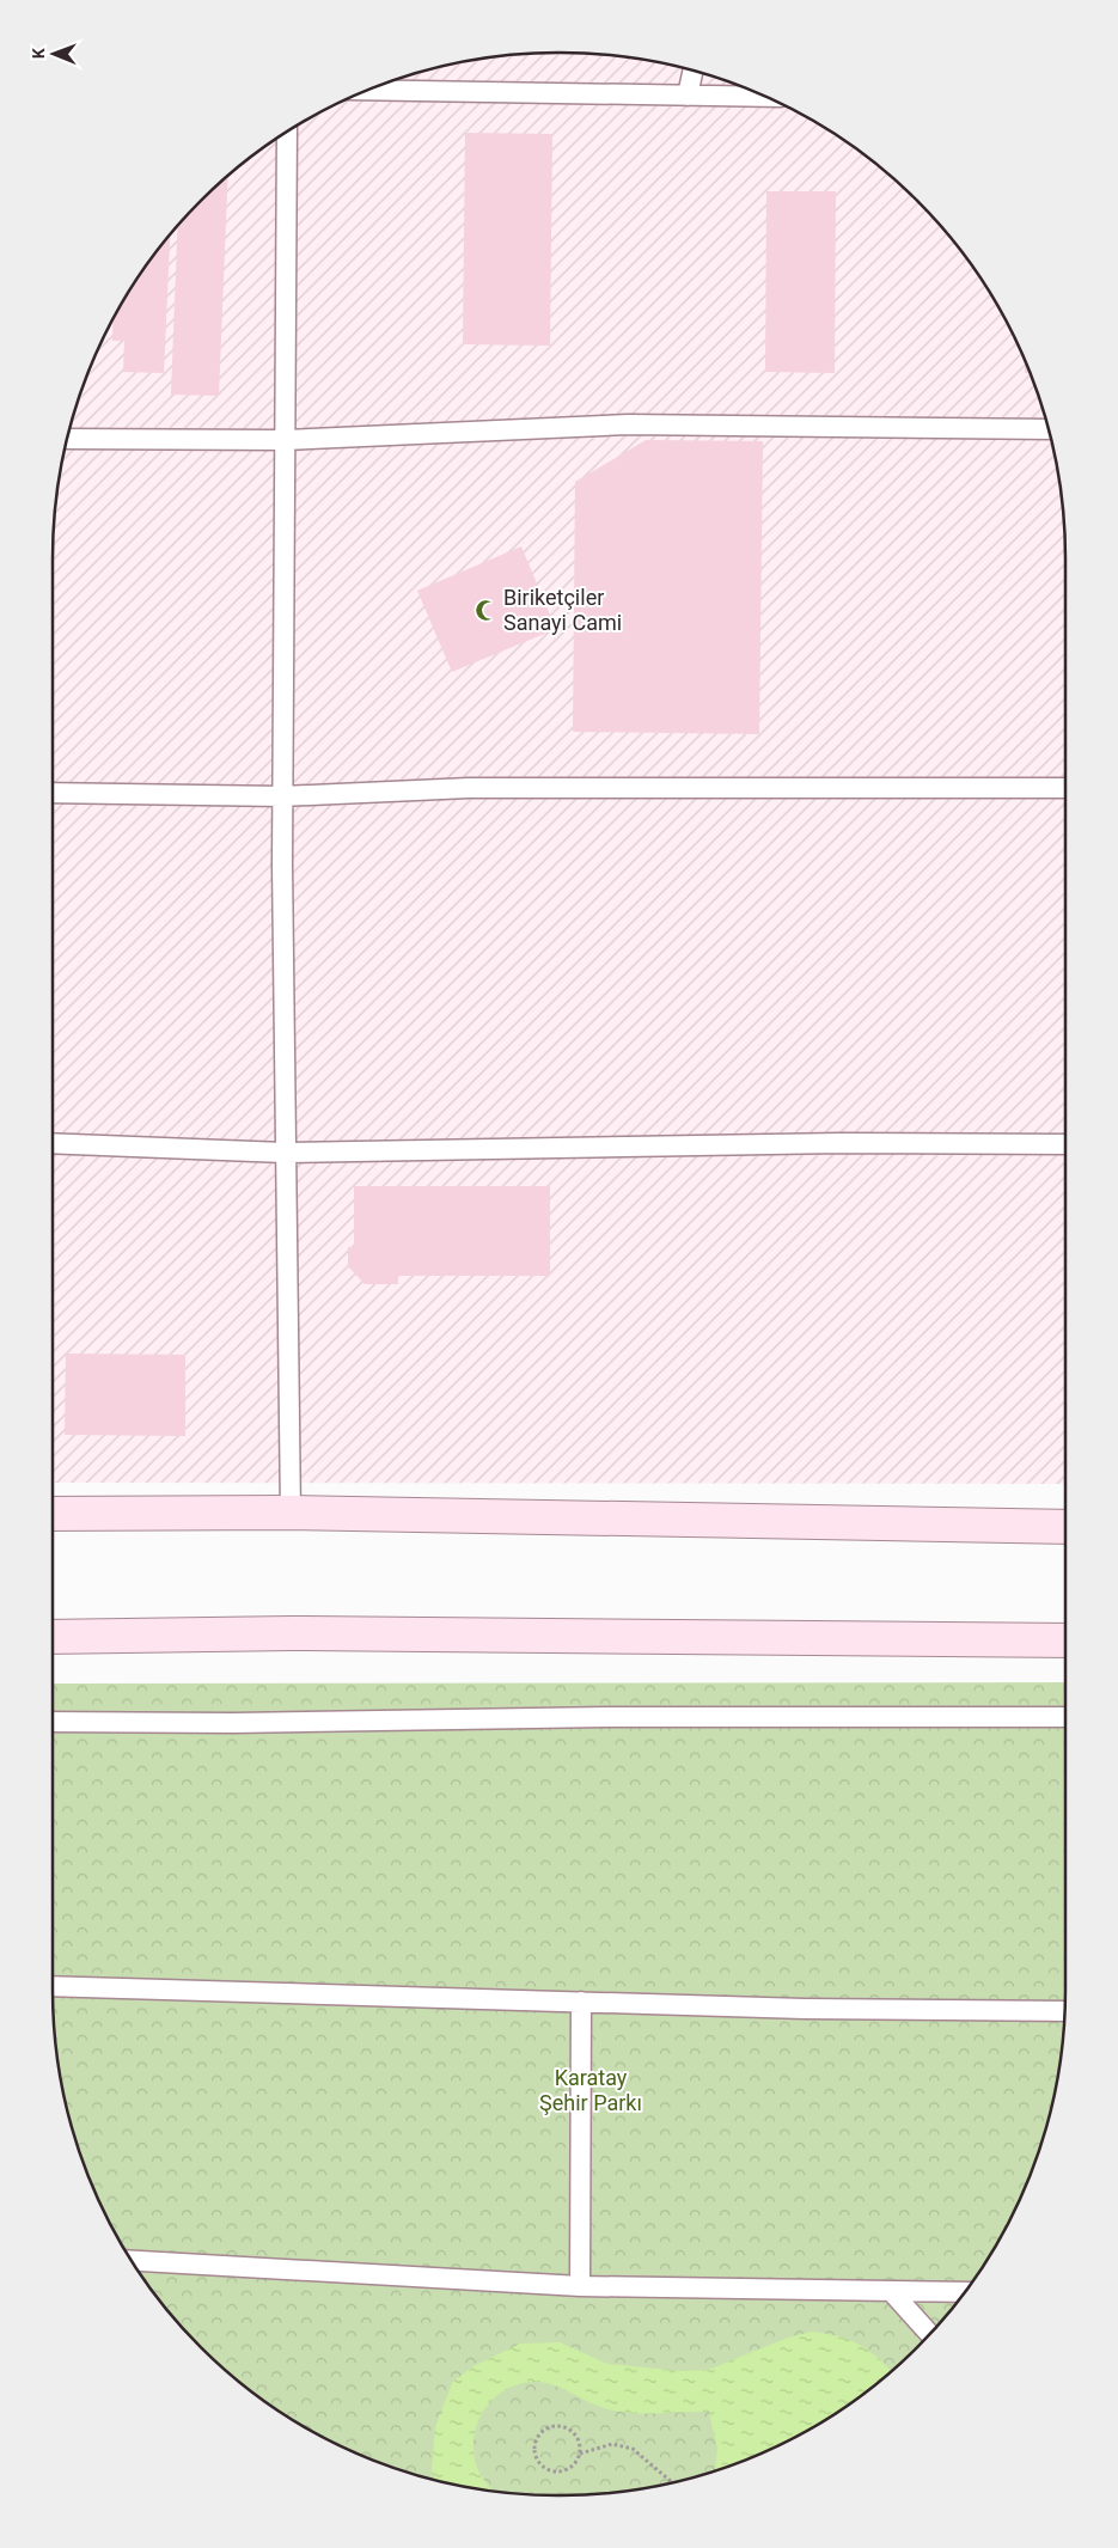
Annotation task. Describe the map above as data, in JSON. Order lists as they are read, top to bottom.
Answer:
{
  "parks": ["Karatay Şehir Parkı"],
  "places": {
    "mosque": ["Biriketçiler Sanayi Cami"]
  },
  "north": "left"
}
